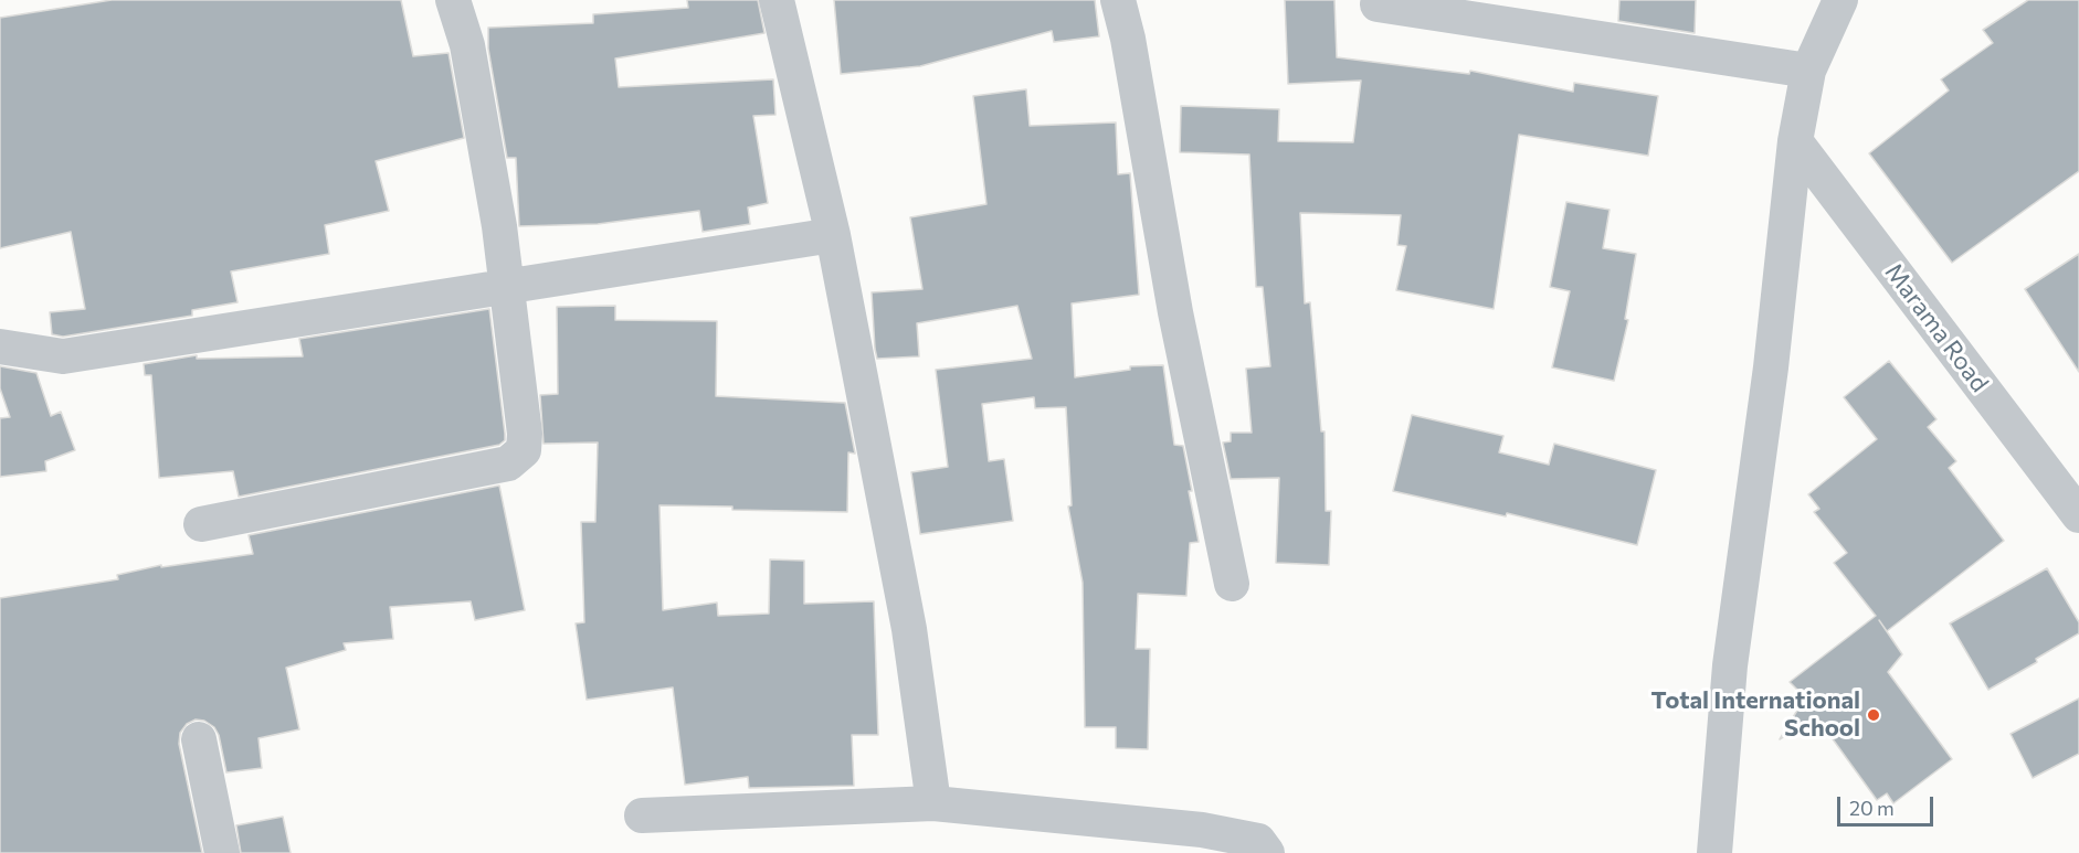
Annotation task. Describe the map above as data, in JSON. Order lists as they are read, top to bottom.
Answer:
{
  "streets": {
    "street": ["Marama Road"]
  },
  "places": ["Total International School"],
  "scale_bar": "20 m"
}
